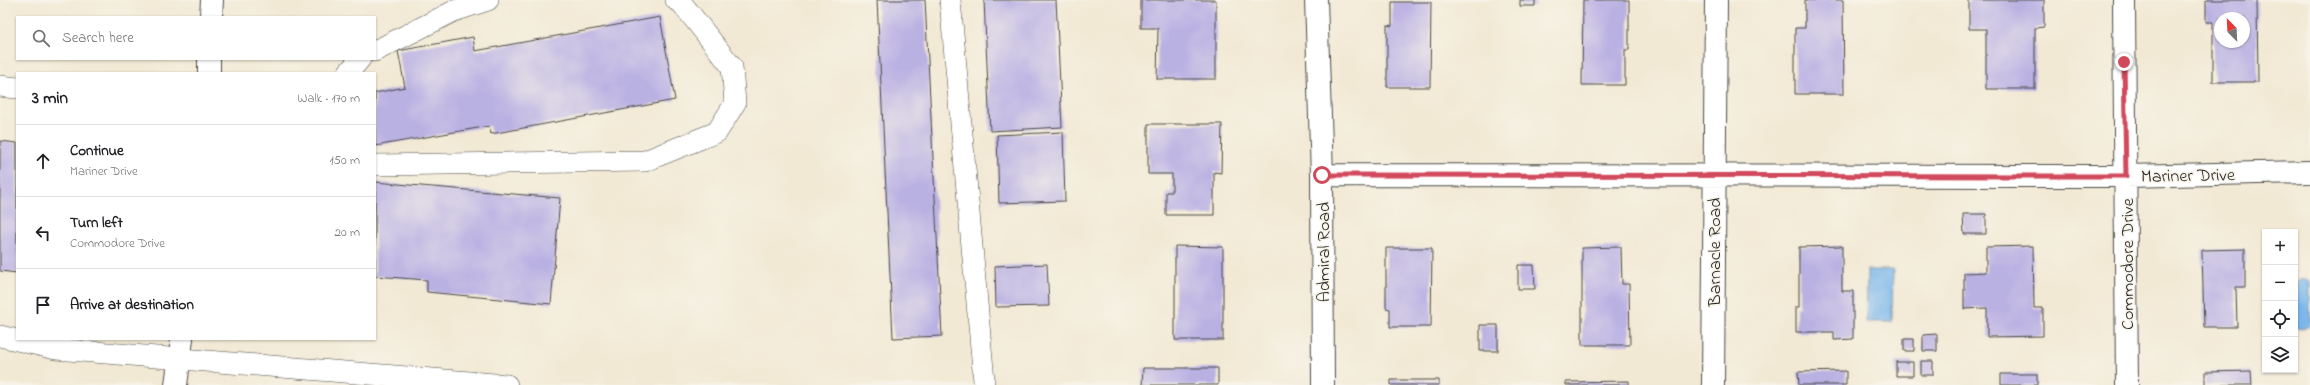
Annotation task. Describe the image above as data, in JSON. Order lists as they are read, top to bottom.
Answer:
{
  "streets": {
    "main road": [
      "Mariner Drive",
      "Admiral Road",
      "Barnacle Road",
      "Commodore Drive"
    ]
  },
  "crossings": [
    ["Mariner Drive", "Admiral Road"],
    ["Mariner Drive", "Barnacle Road"],
    ["Mariner Drive", "Commodore Drive"]
  ],
  "north": "top left",
  "page": {
    "search": "Search here",
    "heading": ["3 min", "Walk · 170 m"],
    "list": [
      ["Continue", "Mariner Drive", "150 m"],
      ["Turn left", "Commodore Drive", "20 m"],
      "Arrive at destination"
    ],
    "map_buttons": ["+", "−"]
  }
}
